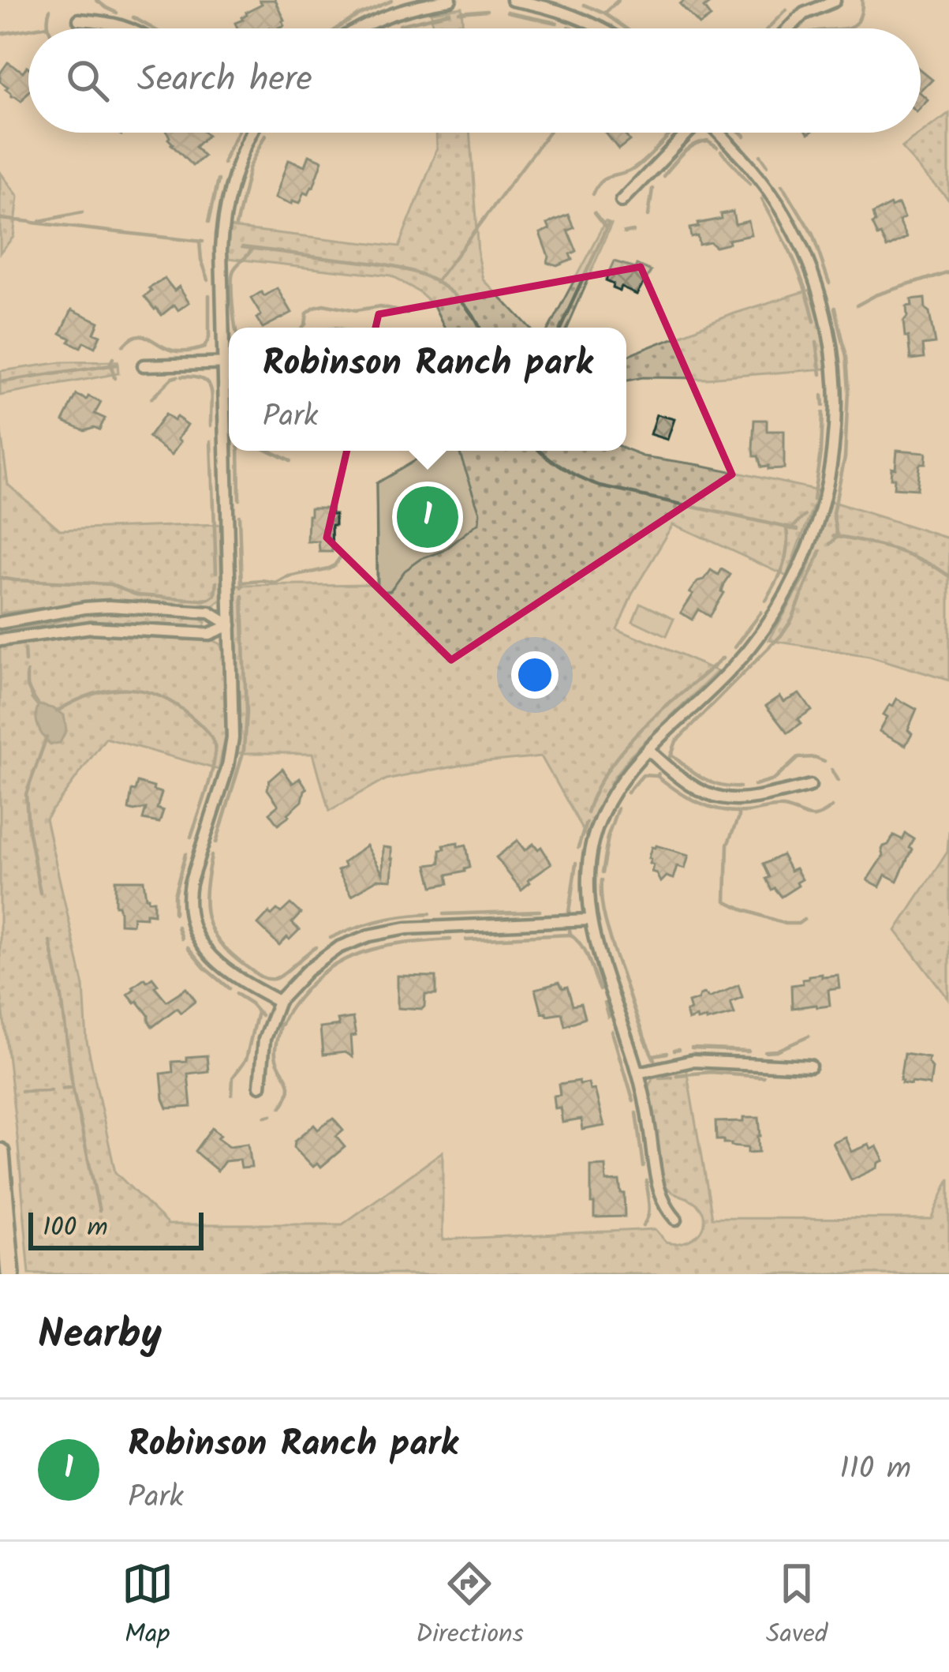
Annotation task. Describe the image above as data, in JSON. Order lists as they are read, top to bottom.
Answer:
{
  "scale_bar": "100 m",
  "page": {
    "search": "Search here",
    "popup": ["Robinson Ranch park", "Park"],
    "pins": "1",
    "scale": "100 m",
    "heading": "Nearby",
    "list": [
      {
        "mark": "1",
        "name": "Robinson Ranch park",
        "note": "Park",
        "value": "110 m"
      }
    ],
    "nav": ["Map", "Directions", "Saved"]
  }
}
